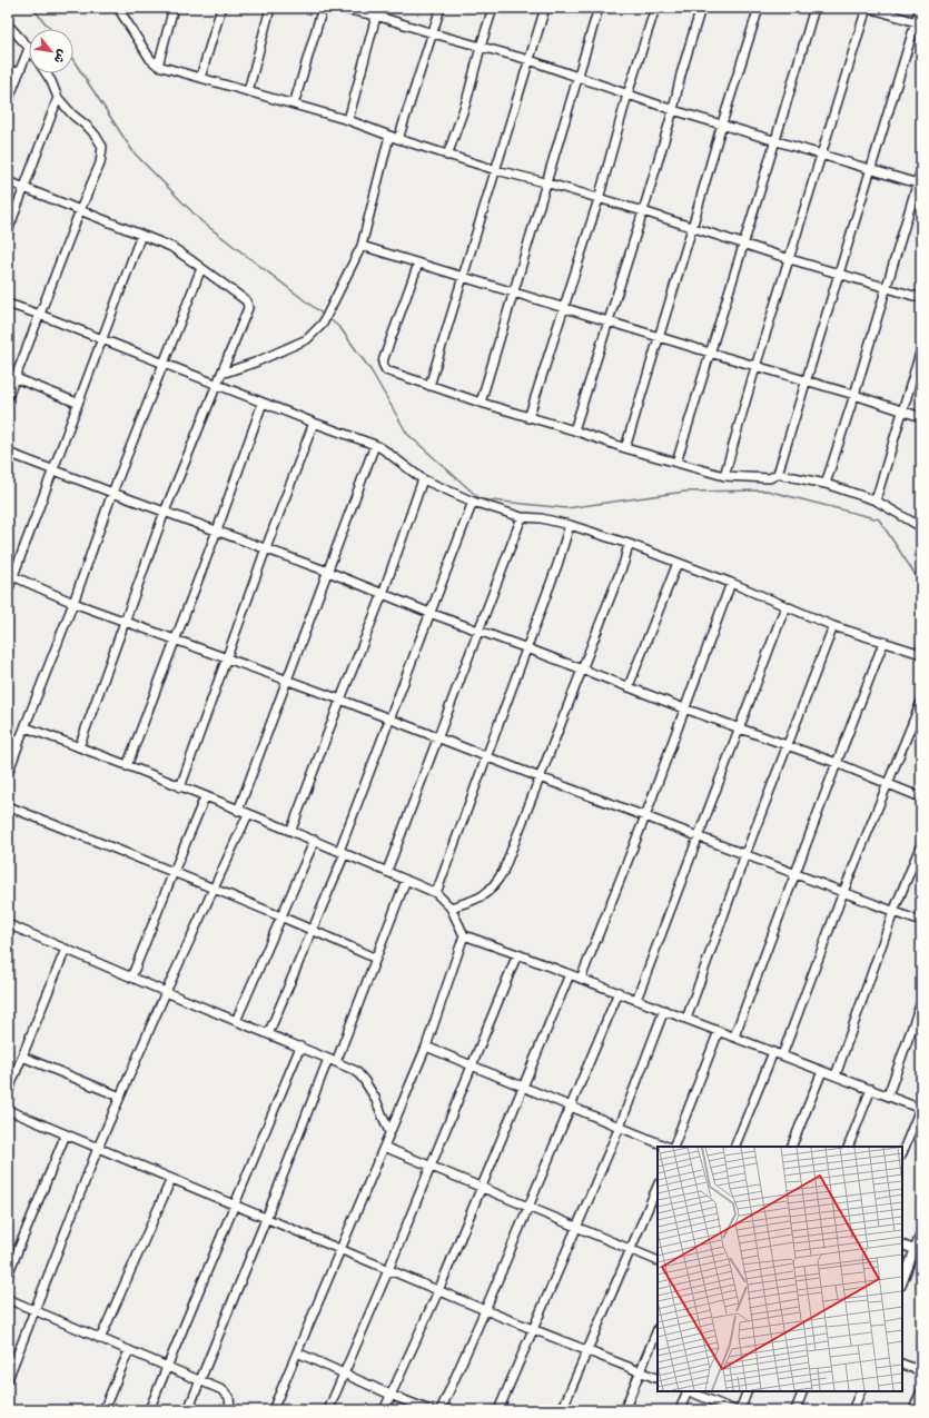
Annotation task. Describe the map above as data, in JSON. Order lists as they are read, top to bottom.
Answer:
{
  "north": "bottom right"
}
